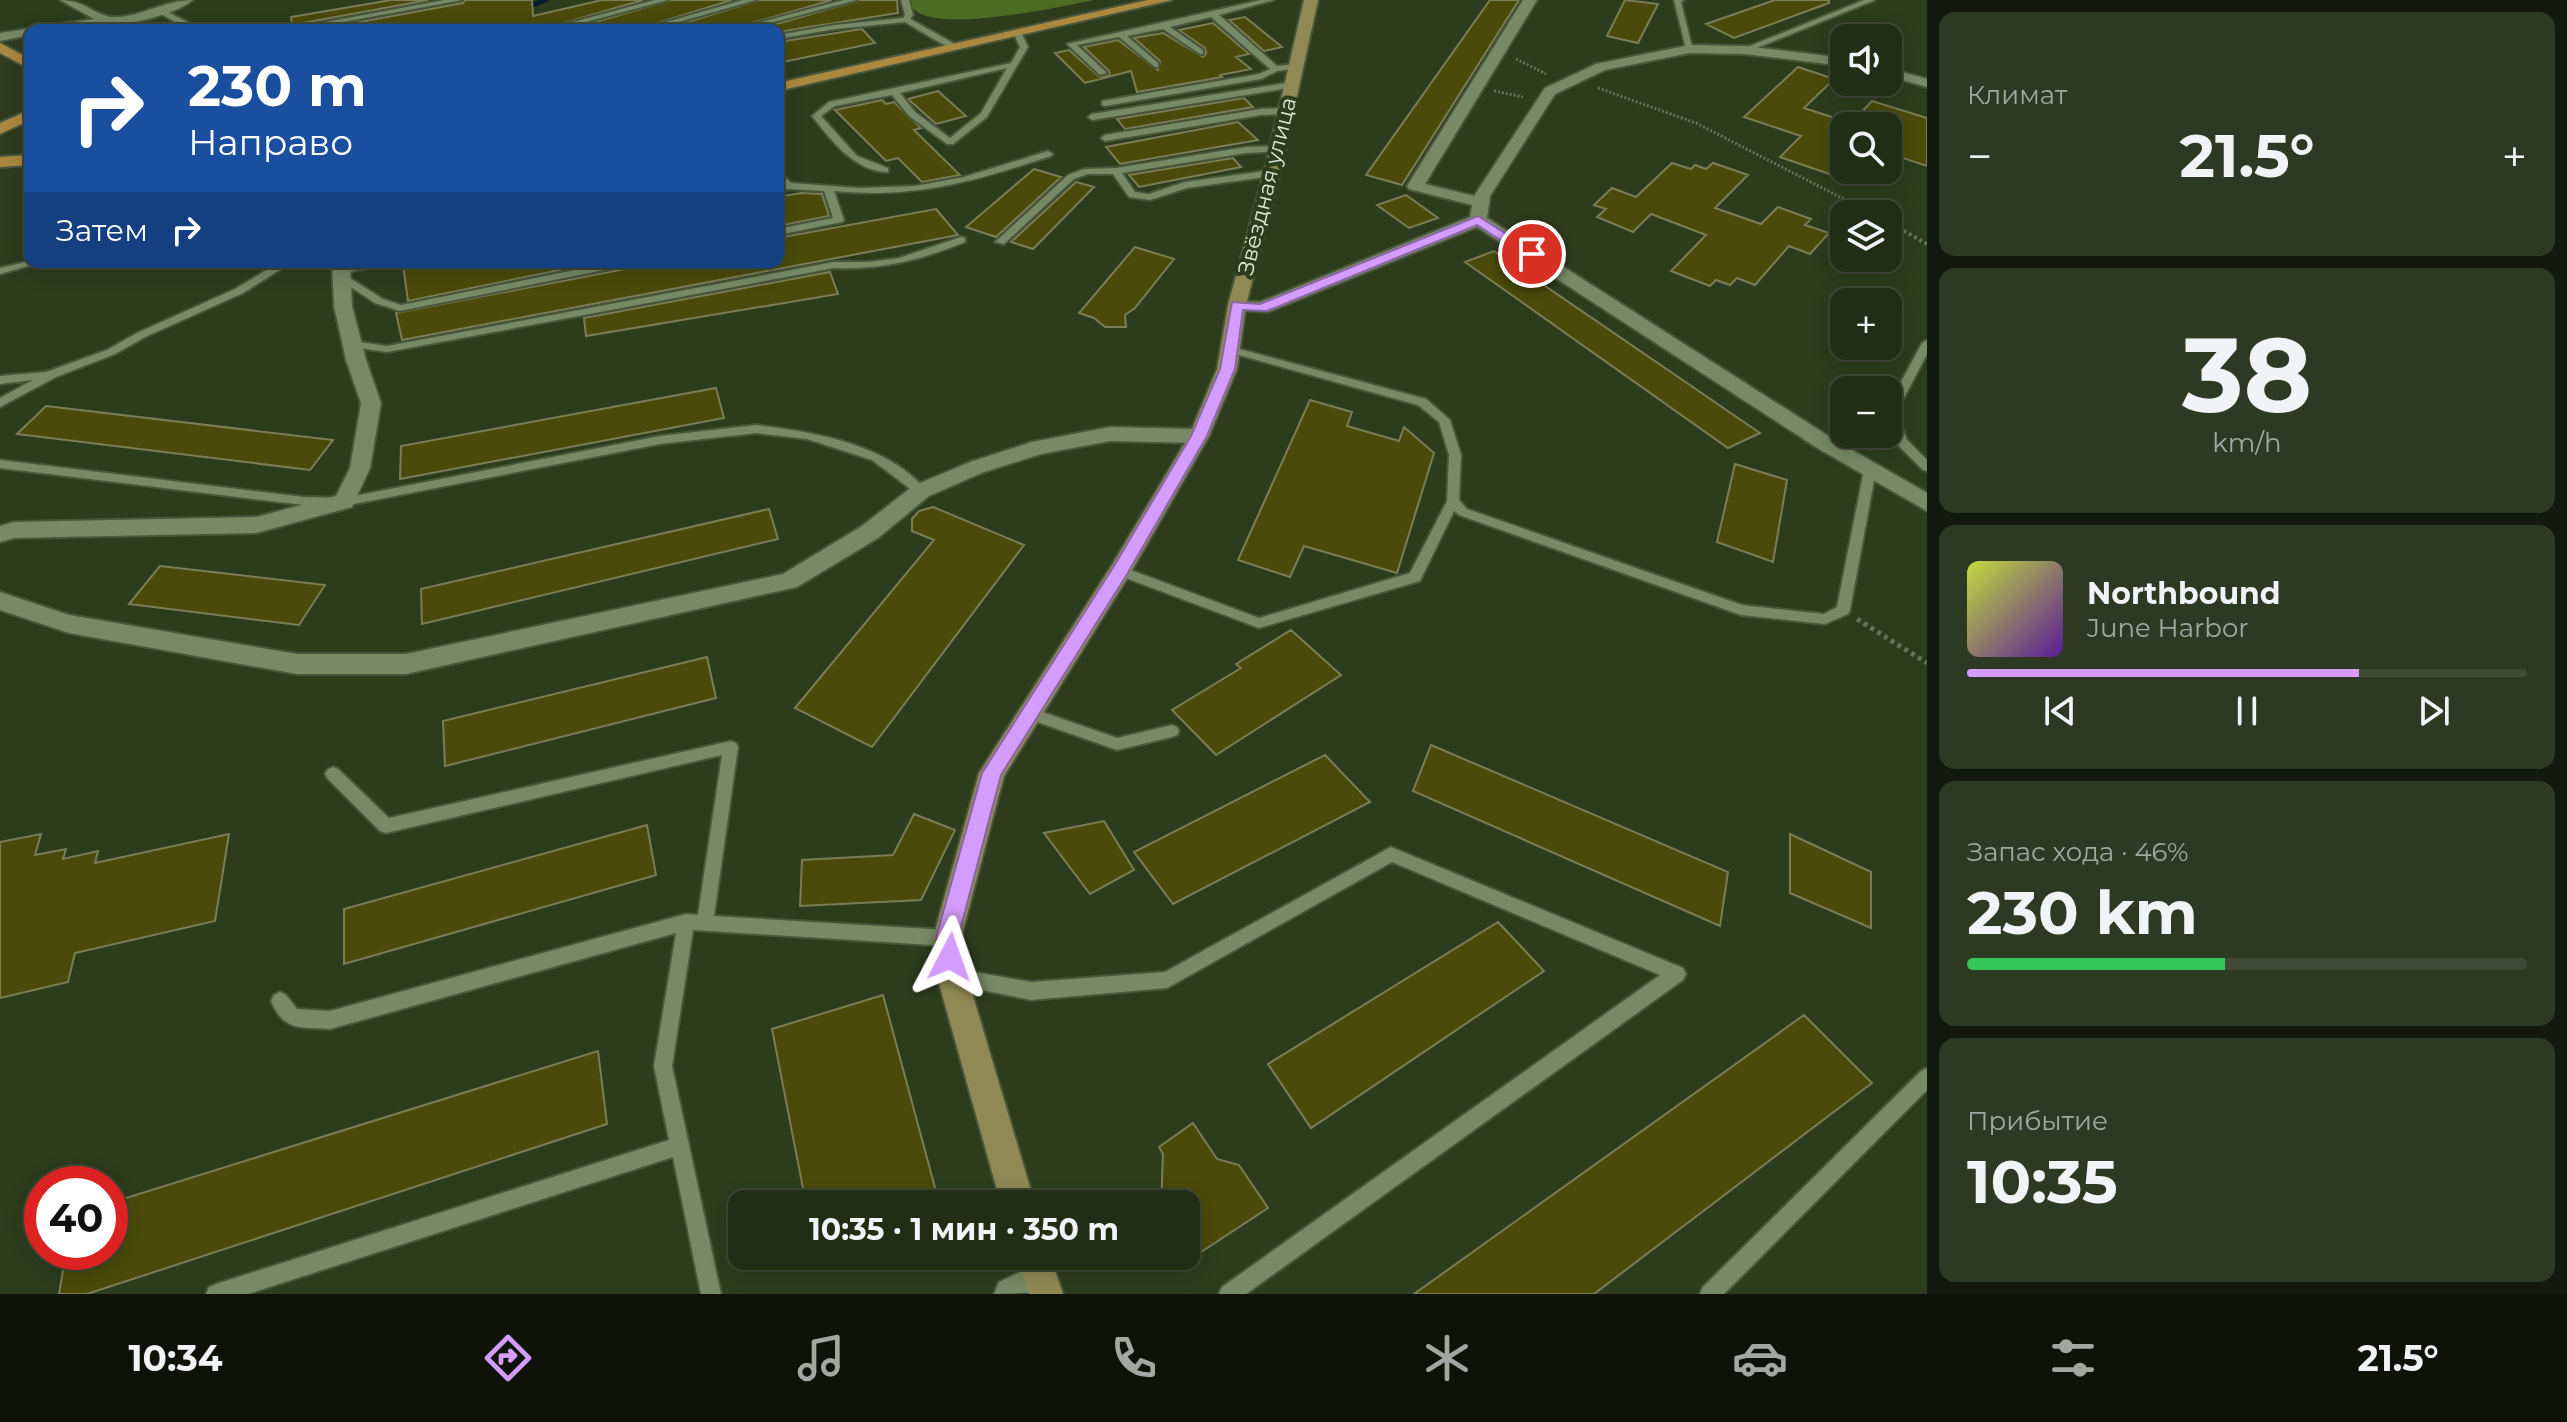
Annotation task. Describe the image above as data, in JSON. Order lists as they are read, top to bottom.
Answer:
{
  "streets": {
    "street": ["Звёздная улица"]
  },
  "page": {
    "tile": [
      "Климат",
      ["38", "km/h"],
      ["Запас хода · 46%", "230 km"],
      ["Прибытие", "10:35"]
    ],
    "map_buttons": ["+", "−"],
    "turn": ["230 m", "Направо"],
    "heat": ["−", "21.5°", "+"],
    "then": "Затем",
    "song": ["Northbound", "June Harbor"],
    "limit": "40",
    "trip": "10:35 · 1 мин · 350 m",
    "tabs": ["10:34", "21.5°"]
  }
}
